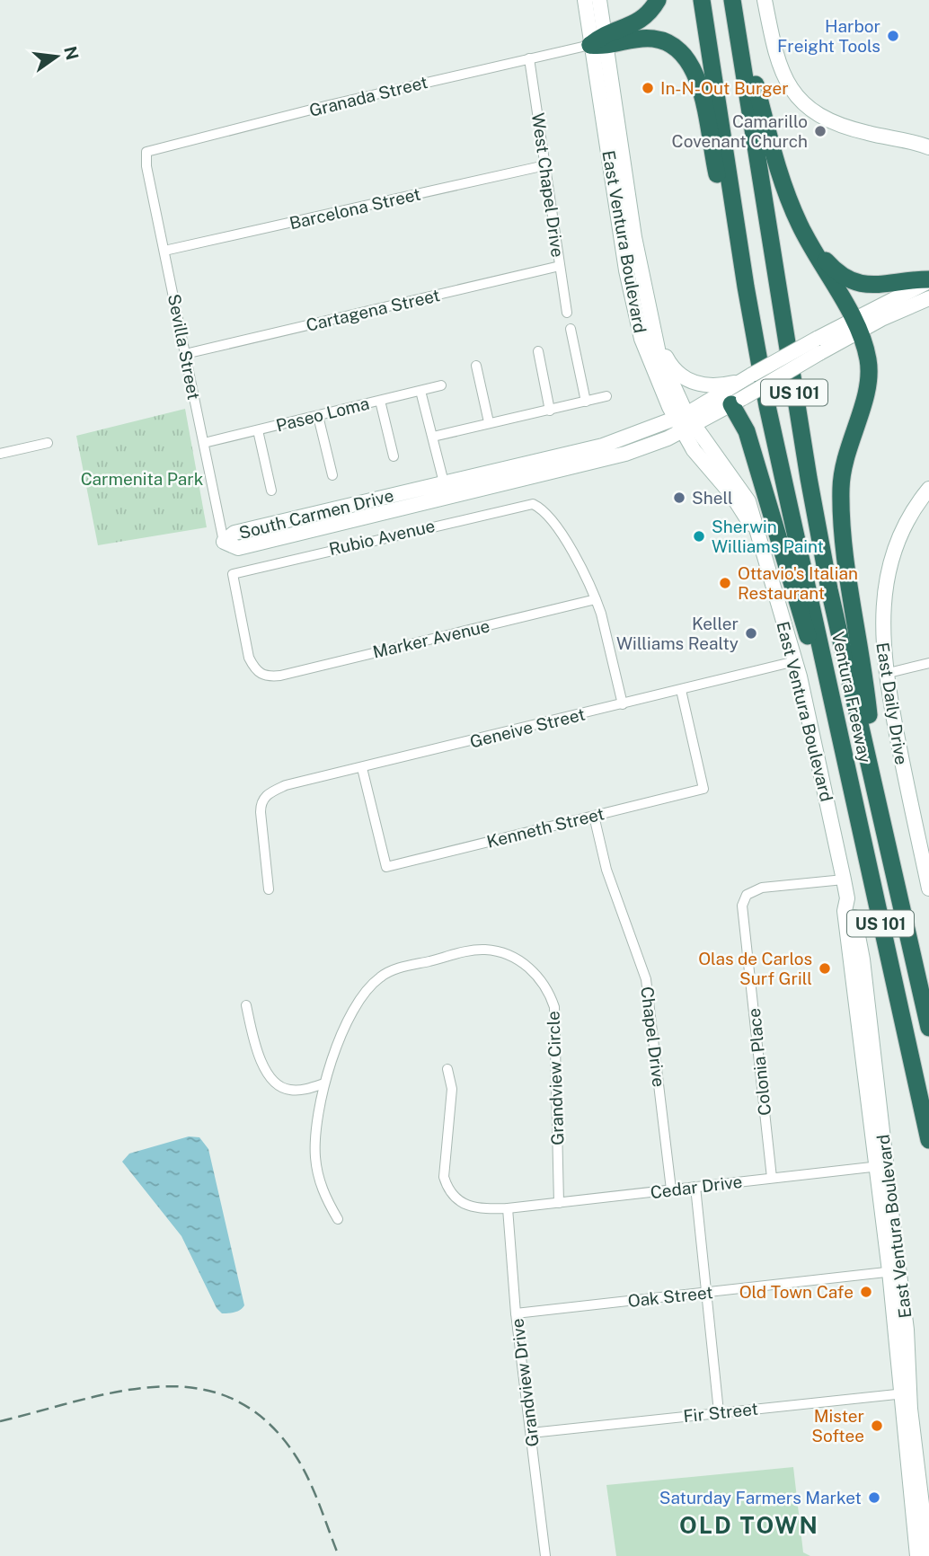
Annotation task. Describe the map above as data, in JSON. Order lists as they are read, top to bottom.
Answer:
{
  "streets": {
    "highway": ["US 101", "Ventura Freeway"],
    "main road": ["East Ventura Boulevard", "South Carmen Drive", "East Daily Drive"],
    "street": [
      "Granada Street",
      "West Chapel Drive",
      "Barcelona Street",
      "Cartagena Street",
      "Sevilla Street",
      "Paseo Loma",
      "Rubio Avenue",
      "Marker Avenue",
      "Geneive Street",
      "Kenneth Street",
      "Chapel Drive",
      "Colonia Place",
      "Grandview Circle",
      "Cedar Drive",
      "Oak Street",
      "Grandview Drive",
      "Fir Street"
    ]
  },
  "crossings": [
    ["Granada Street", "West Chapel Drive"],
    ["Granada Street", "East Ventura Boulevard"],
    ["Granada Street", "Sevilla Street"],
    ["West Chapel Drive", "Barcelona Street"],
    ["West Chapel Drive", "Cartagena Street"],
    ["Barcelona Street", "Sevilla Street"],
    ["East Ventura Boulevard", "South Carmen Drive"],
    ["East Ventura Boulevard", "Geneive Street"],
    ["East Ventura Boulevard", "Colonia Place"],
    ["East Ventura Boulevard", "Cedar Drive"],
    ["East Ventura Boulevard", "Oak Street"],
    ["East Ventura Boulevard", "Fir Street"],
    ["Cartagena Street", "Sevilla Street"],
    ["Sevilla Street", "Paseo Loma"],
    ["Sevilla Street", "South Carmen Drive"],
    ["Rubio Avenue", "Marker Avenue"],
    ["Geneive Street", "Kenneth Street"],
    ["Kenneth Street", "Chapel Drive"],
    ["Chapel Drive", "Cedar Drive"],
    ["Colonia Place", "Cedar Drive"],
    ["Grandview Circle", "Cedar Drive"],
    ["Cedar Drive", "Grandview Drive"],
    ["Oak Street", "Grandview Drive"],
    ["Grandview Drive", "Fir Street"]
  ],
  "districts": ["OLD TOWN"],
  "parks": ["Carmenita Park"],
  "places": [
    "Harbor Freight Tools",
    "In-N-Out Burger",
    "Camarillo Covenant Church",
    "Shell",
    "Sherwin Williams Paint",
    "Ottavio's Italian Restaurant",
    "Keller Williams Realty",
    "Olas de Carlos Surf Grill",
    "Old Town Cafe",
    "Mister Softee",
    "Saturday Farmers Market"
  ],
  "north": "right"
}
